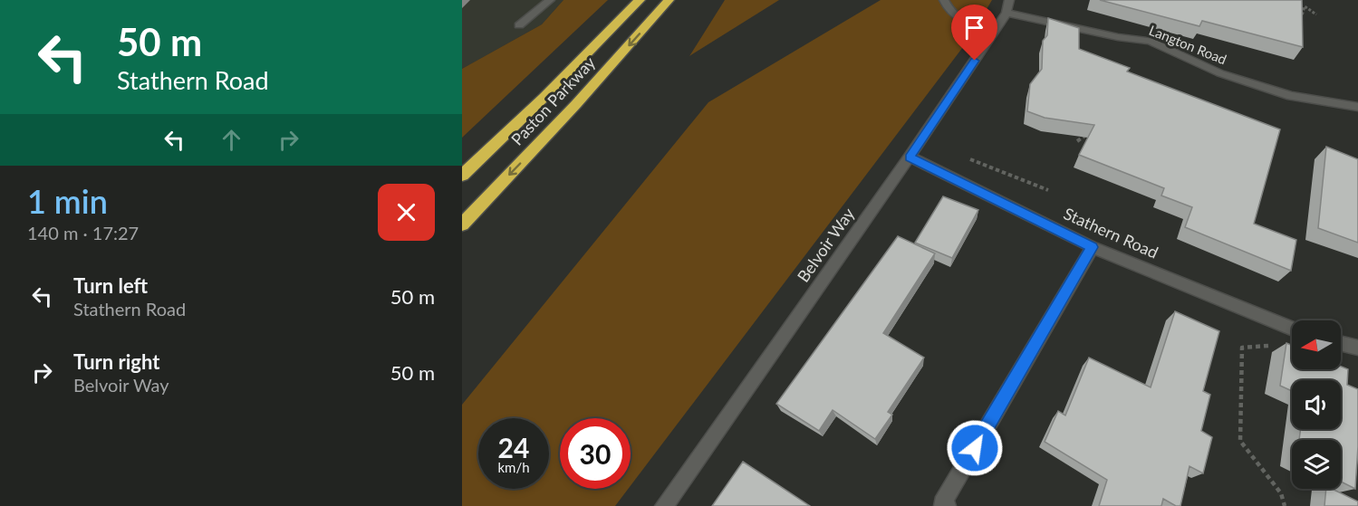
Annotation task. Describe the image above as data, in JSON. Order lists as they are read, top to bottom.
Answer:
{
  "streets": {
    "highway": ["Paston Parkway"],
    "street": ["Langton Road", "Stathern Road", "Belvoir Way"]
  },
  "crossings": [
    ["Langton Road", "Belvoir Way"],
    ["Stathern Road", "Belvoir Way"]
  ],
  "north": "left",
  "page": {
    "turn": ["50 m", "Stathern Road"],
    "heading": ["1 min", "140 m · 17:27"],
    "list": [
      {
        "name": "Turn left",
        "note": "Stathern Road",
        "value": "50 m"
      },
      {
        "name": "Turn right",
        "note": "Belvoir Way",
        "value": "50 m"
      }
    ],
    "speed": "24 km/h",
    "limit": "30"
  }
}
